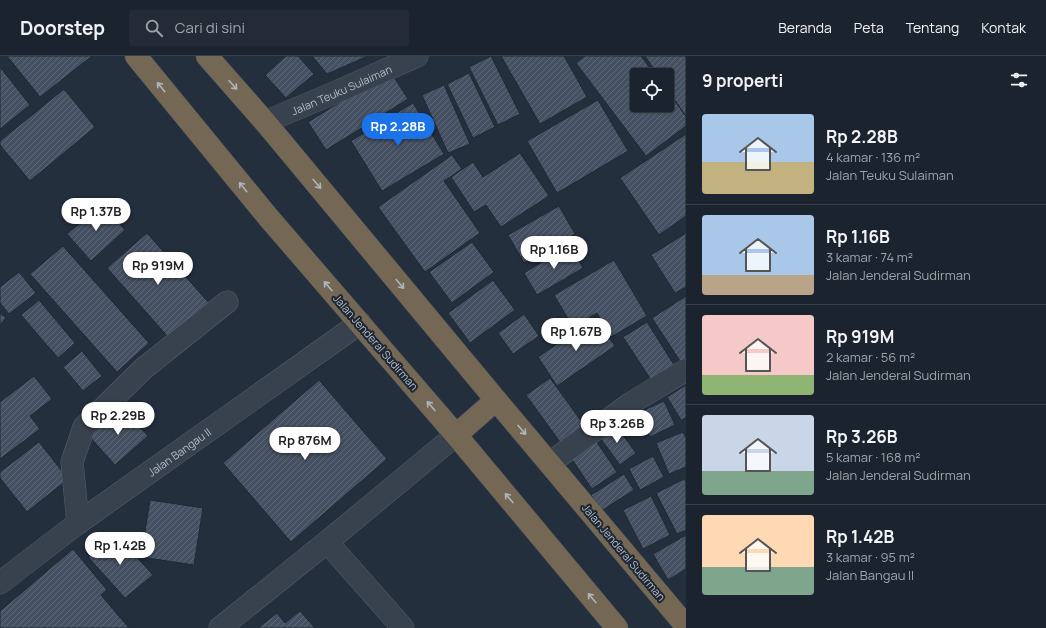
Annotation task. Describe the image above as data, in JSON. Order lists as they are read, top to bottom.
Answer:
{
  "streets": {
    "highway": ["Jalan Jenderal Sudirman"],
    "street": ["Jalan Teuku Sulaiman", "Jalan Bangau II"]
  },
  "crossings": [
    ["Jalan Teuku Sulaiman", "Jalan Jenderal Sudirman"],
    ["Jalan Jenderal Sudirman", "Jalan Bangau II"]
  ],
  "page": {
    "header": "Doorstep",
    "search": "Cari di sini",
    "nav": [
      "Beranda",
      "Peta",
      "Tentang",
      "Kontak"
    ],
    "heading": "9 properti",
    "list": [
      {
        "name": "Rp 2.28B",
        "note": "4 kamar · 136 m² · Jalan Teuku Sulaiman"
      },
      {
        "name": "Rp 1.16B",
        "note": "3 kamar · 74 m² · Jalan Jenderal Sudirman"
      },
      {
        "name": "Rp 919M",
        "note": "2 kamar · 56 m² · Jalan Jenderal Sudirman"
      },
      {
        "name": "Rp 3.26B",
        "note": "5 kamar · 168 m² · Jalan Jenderal Sudirman"
      },
      {
        "name": "Rp 1.42B",
        "note": "3 kamar · 95 m² · Jalan Bangau II"
      }
    ],
    "price": [
      "Rp 2.28B",
      "Rp 1.37B",
      "Rp 1.16B",
      "Rp 919M",
      "Rp 1.67B",
      "Rp 2.29B",
      "Rp 3.26B",
      "Rp 876M",
      "Rp 1.42B"
    ]
  }
}
